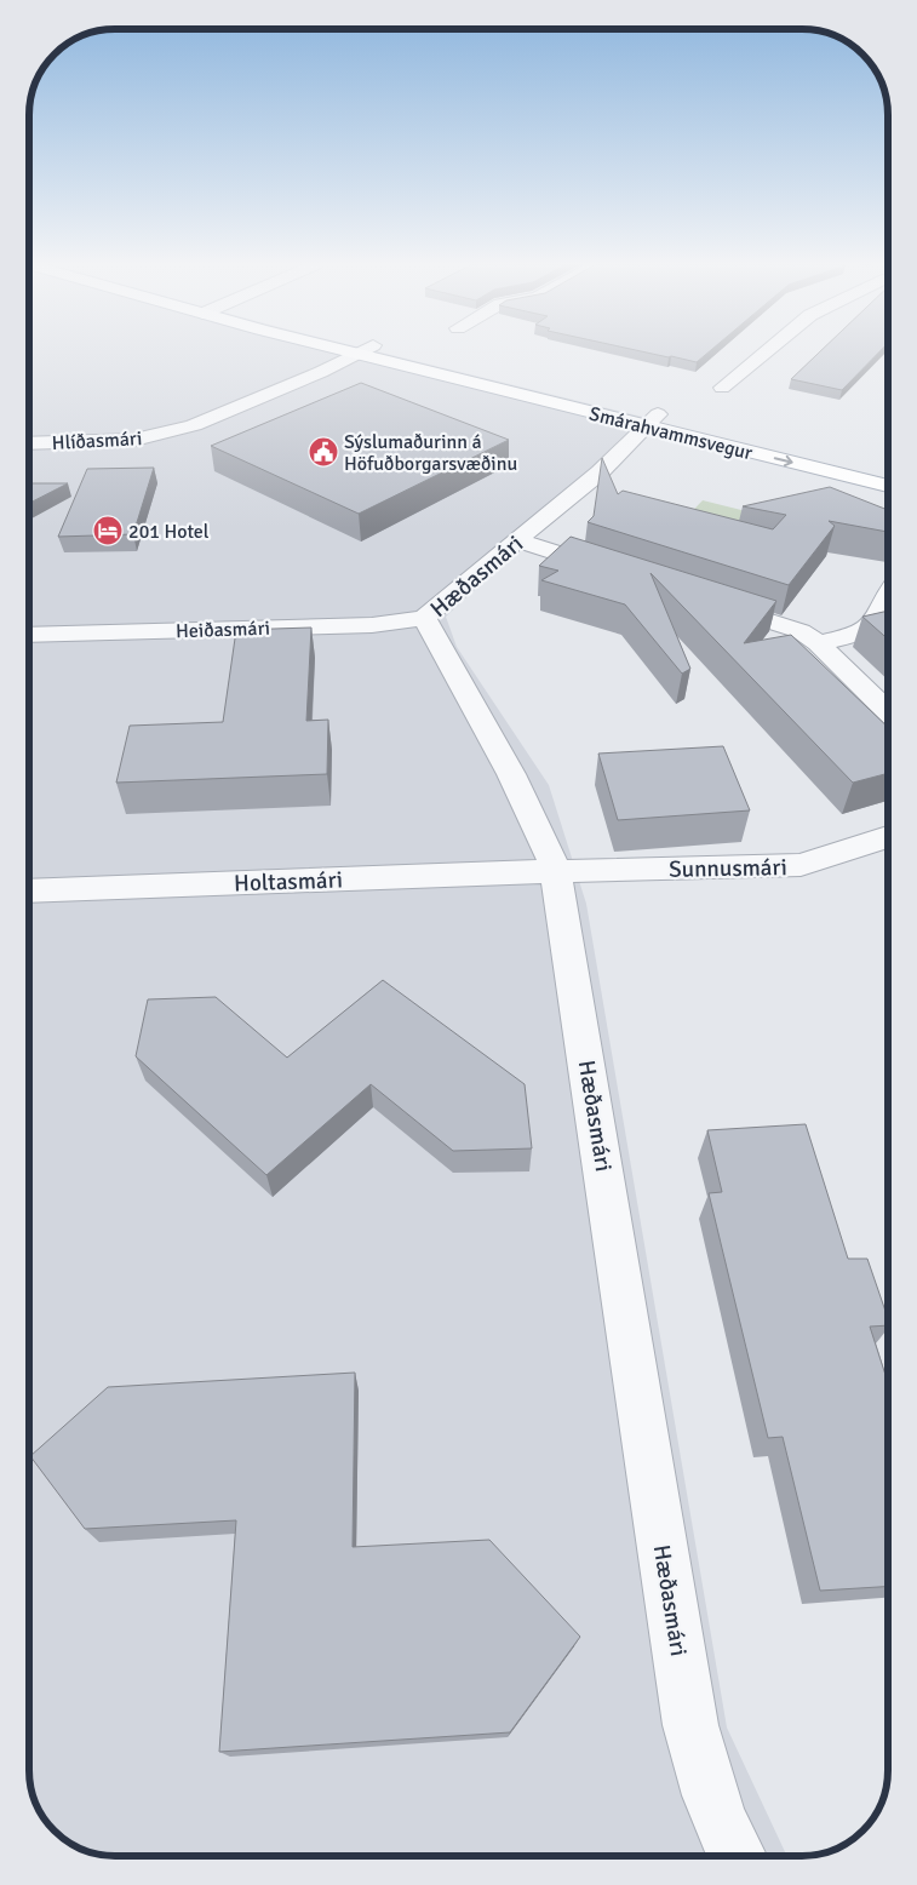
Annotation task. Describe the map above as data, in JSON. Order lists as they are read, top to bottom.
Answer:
{
  "streets": {
    "main road": ["Smárahvammsvegur"],
    "street": [
      "Hlíðasmári",
      "Hæðasmári",
      "Heiðasmári",
      "Sunnusmári",
      "Holtasmári"
    ]
  },
  "crossings": [
    ["Smárahvammsvegur", "Hæðasmári"],
    ["Hæðasmári", "Heiðasmári"],
    ["Hæðasmári", "Sunnusmári"],
    ["Hæðasmári", "Holtasmári"],
    ["Sunnusmári", "Holtasmári"]
  ],
  "places": {
    "public building": ["Sýslumaðurinn á Höfuðborgarsvæðinu"],
    "hotel": ["201 Hotel"]
  }
}
